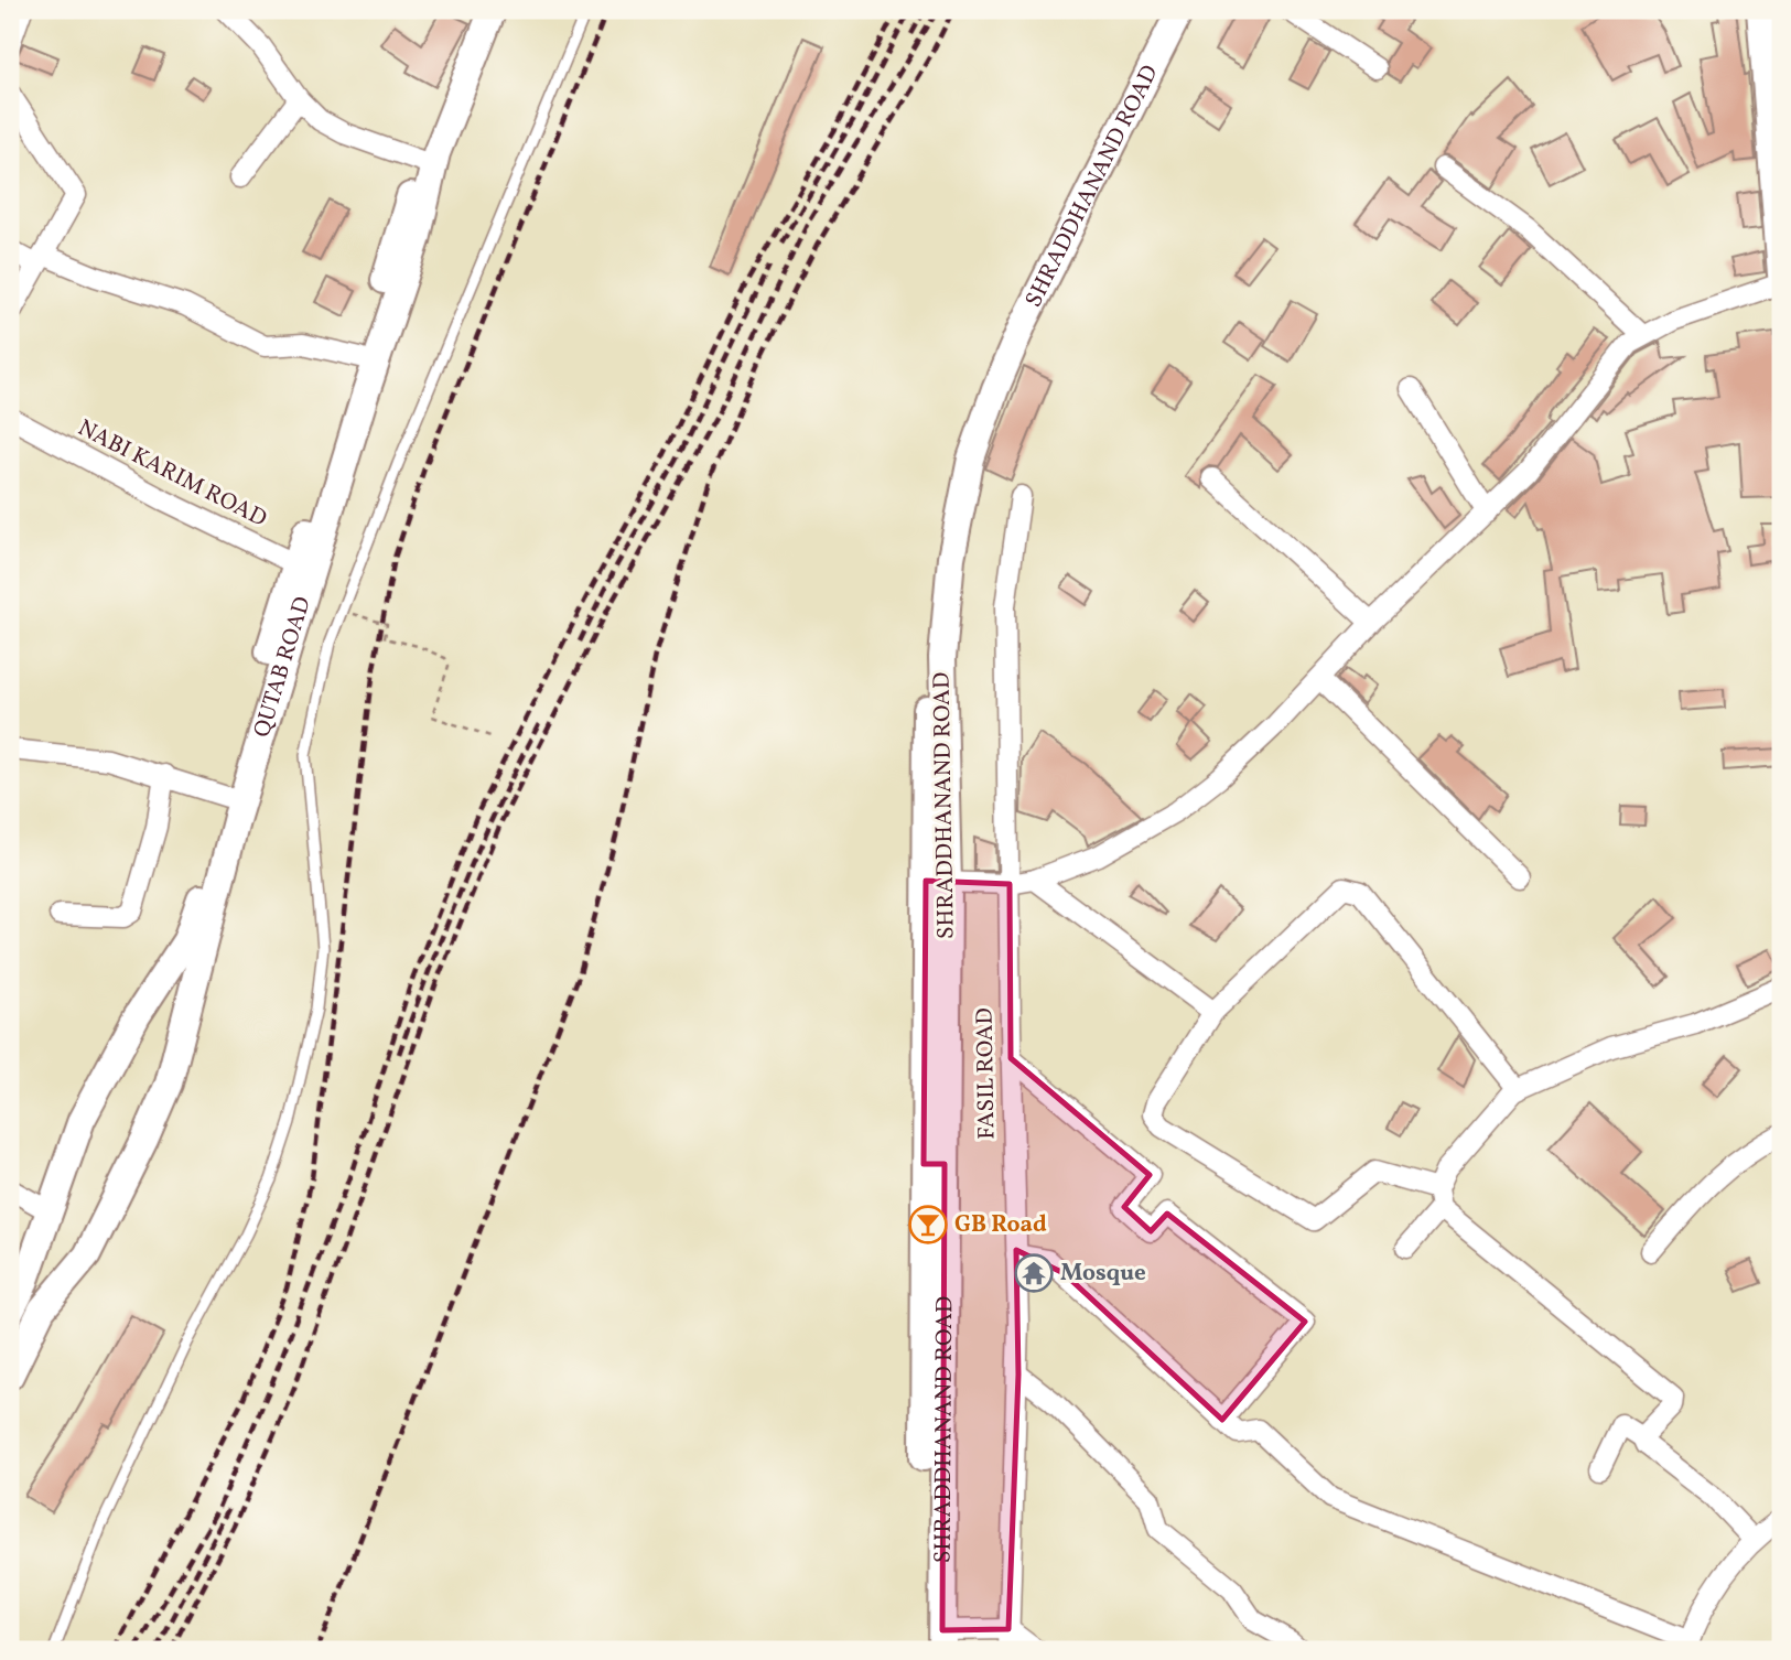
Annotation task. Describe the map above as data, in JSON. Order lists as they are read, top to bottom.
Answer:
{
  "streets": {
    "street": [
      "SHRADDHANAND ROAD",
      "NABI KARIM ROAD",
      "QUTAB ROAD",
      "FASIL ROAD"
    ]
  },
  "crossings": [
    ["NABI KARIM ROAD", "QUTAB ROAD"]
  ],
  "places": {
    "bar": ["GB Road"],
    "temple": ["Mosque"]
  }
}
